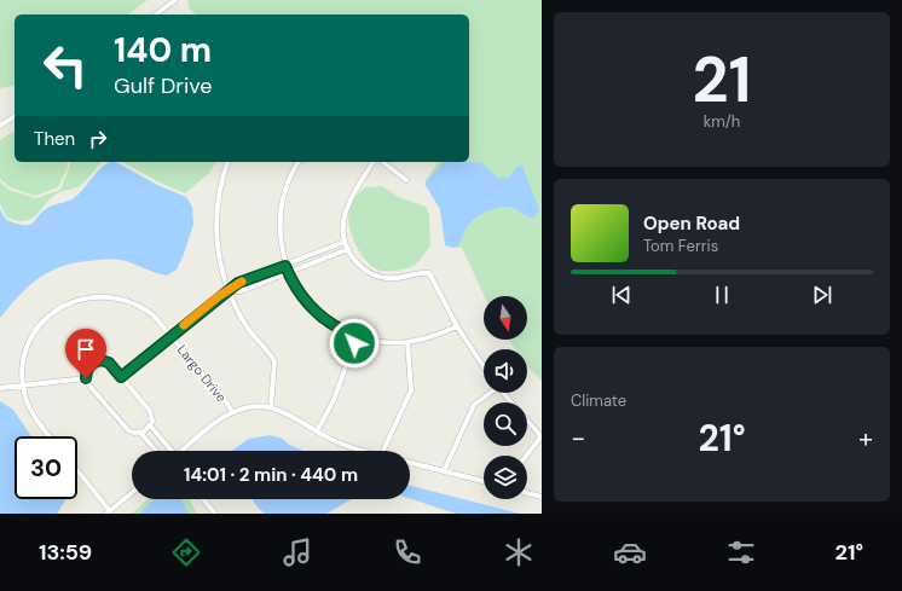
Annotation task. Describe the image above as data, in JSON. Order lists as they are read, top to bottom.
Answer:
{
  "streets": {
    "street": ["Largo Drive"]
  },
  "north": "bottom",
  "page": {
    "tile": [
      ["21", "km/h"],
      "Climate"
    ],
    "turn": ["140 m", "Gulf Drive"],
    "then": "Then",
    "song": ["Open Road", "Tom Ferris"],
    "heat": ["−", "21°", "+"],
    "limit": "30",
    "trip": "14:01 · 2 min · 440 m",
    "tabs": ["13:59", "21°"]
  }
}
